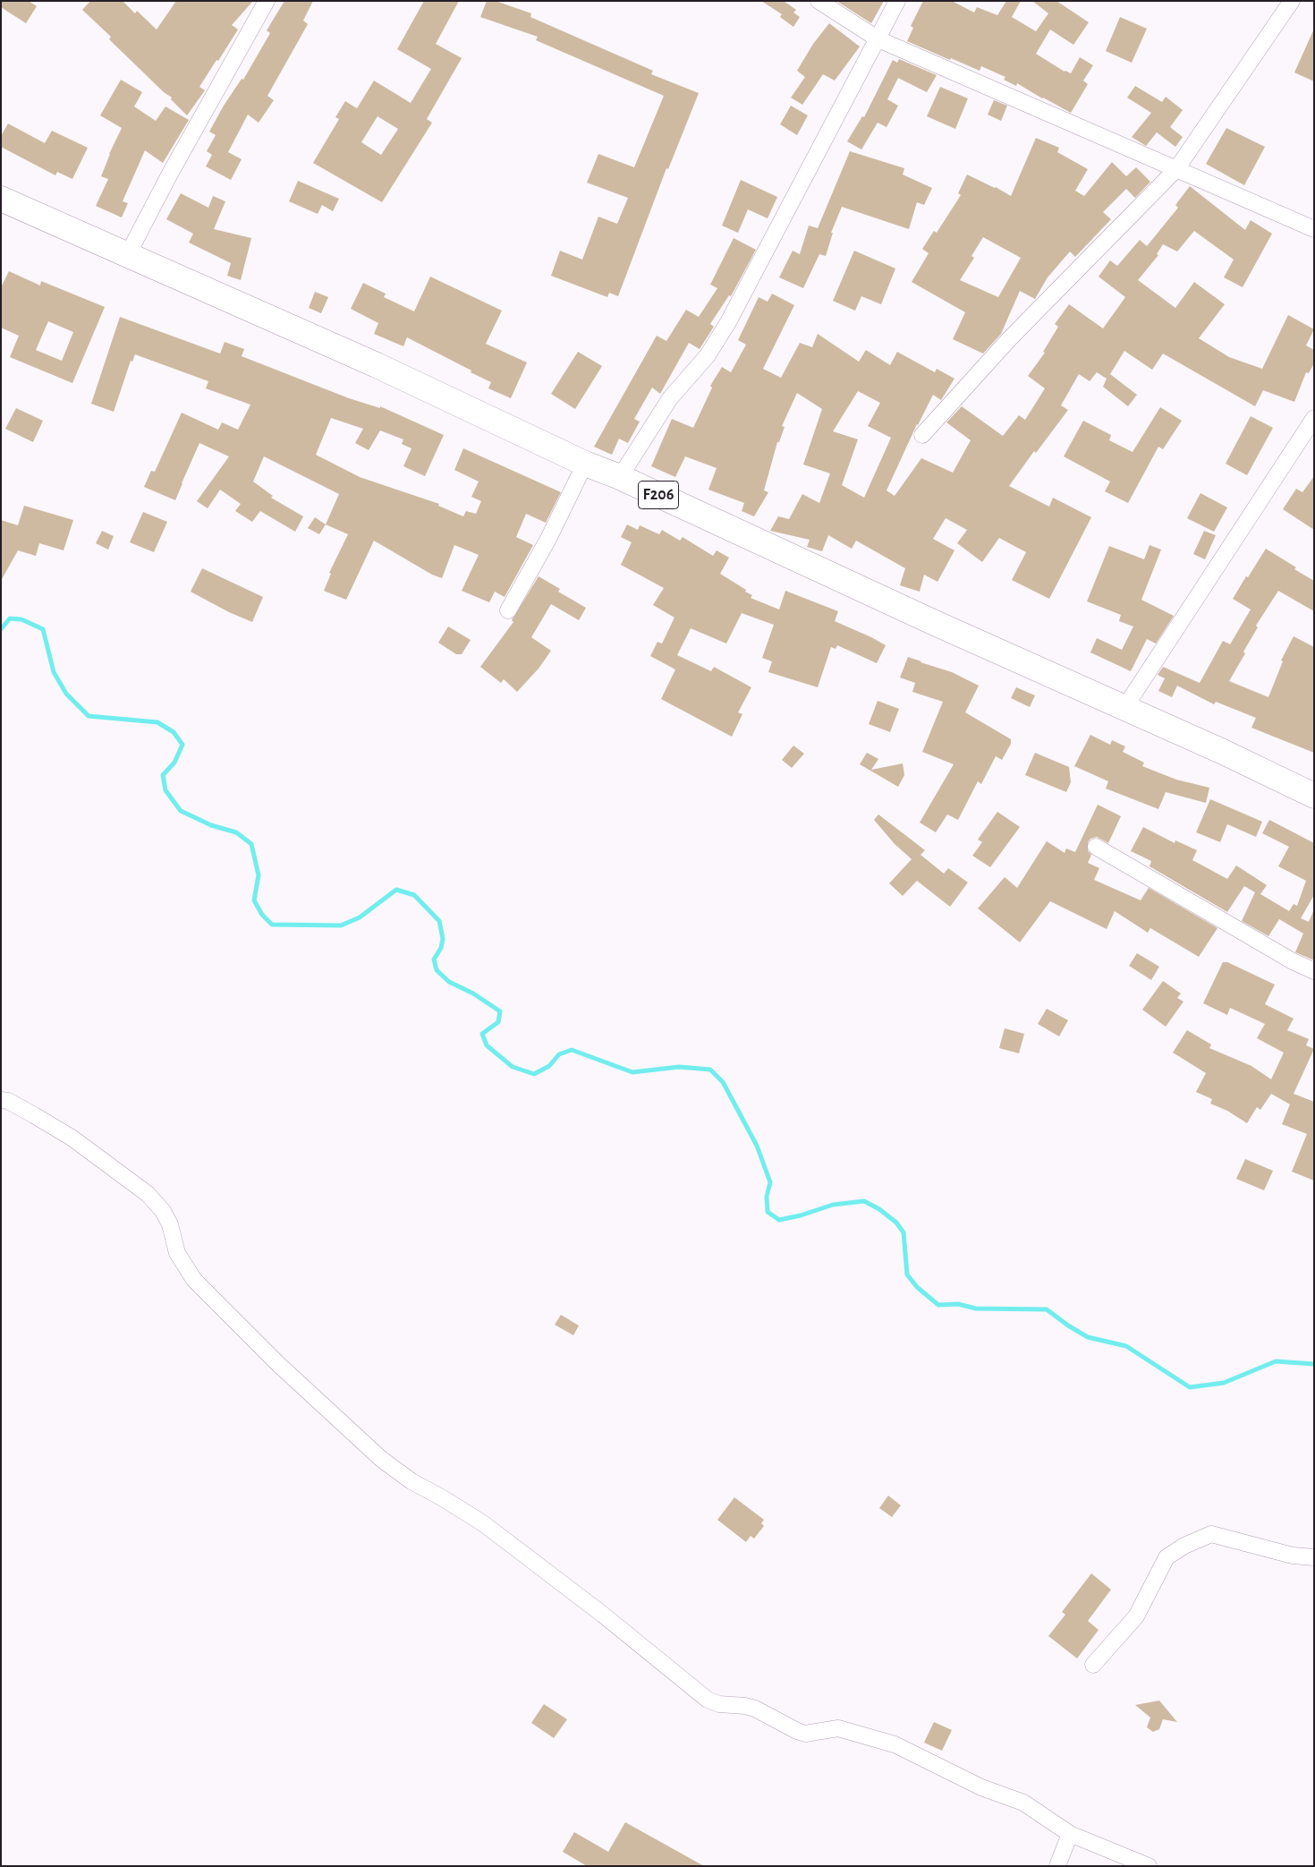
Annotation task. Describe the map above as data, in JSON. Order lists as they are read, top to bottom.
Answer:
{
  "streets": {
    "main road": ["F206"]
  }
}
